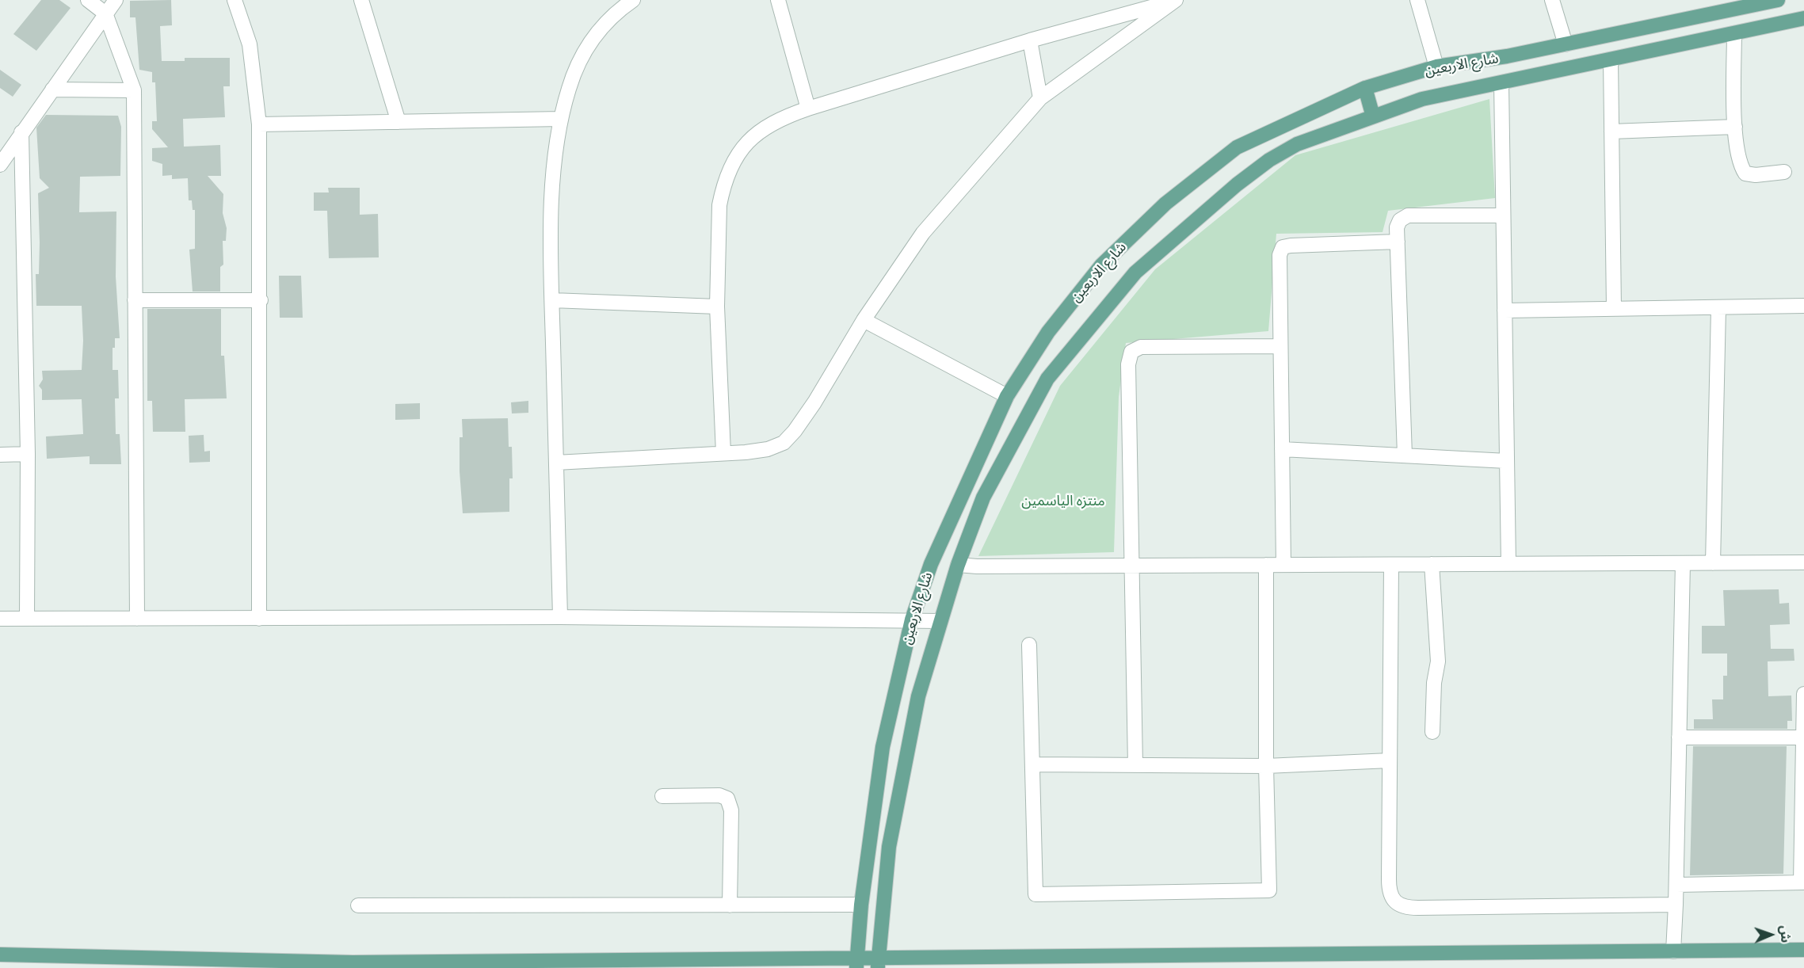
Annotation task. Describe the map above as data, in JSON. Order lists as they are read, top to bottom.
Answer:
{
  "streets": {
    "main road": ["شارع الاربعين"]
  },
  "parks": ["منتزه الياسمين"],
  "north": "right"
}
